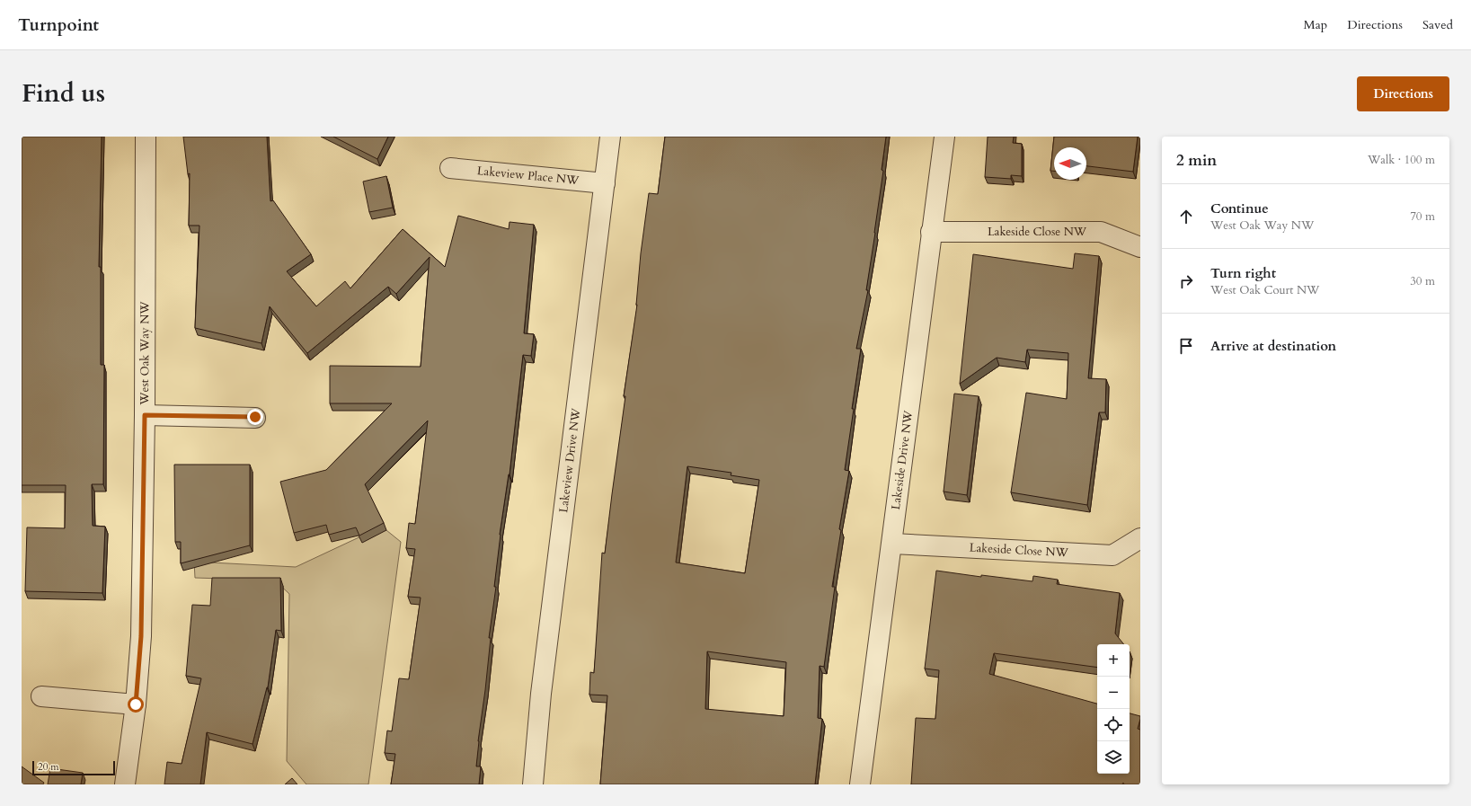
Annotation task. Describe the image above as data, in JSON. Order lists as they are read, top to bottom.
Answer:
{
  "streets": {
    "street": [
      "Lakeview Place NW",
      "Lakeside Close NW",
      "West Oak Way NW",
      "Lakeview Drive NW",
      "Lakeside Drive NW"
    ]
  },
  "crossings": [
    ["Lakeview Place NW", "Lakeview Drive NW"],
    ["Lakeside Close NW", "Lakeside Drive NW"]
  ],
  "scale_bar": "20 m",
  "north": "left",
  "page": {
    "header": "Turnpoint",
    "nav": ["Map", "Directions", "Saved"],
    "title": "Find us",
    "buttons": "Directions",
    "heading": ["2 min", "Walk · 100 m"],
    "list": [
      ["Continue", "West Oak Way NW", "70 m"],
      ["Turn right", "West Oak Court NW", "30 m"],
      "Arrive at destination"
    ],
    "map_buttons": ["+", "−"],
    "scale": "20 m"
  }
}
